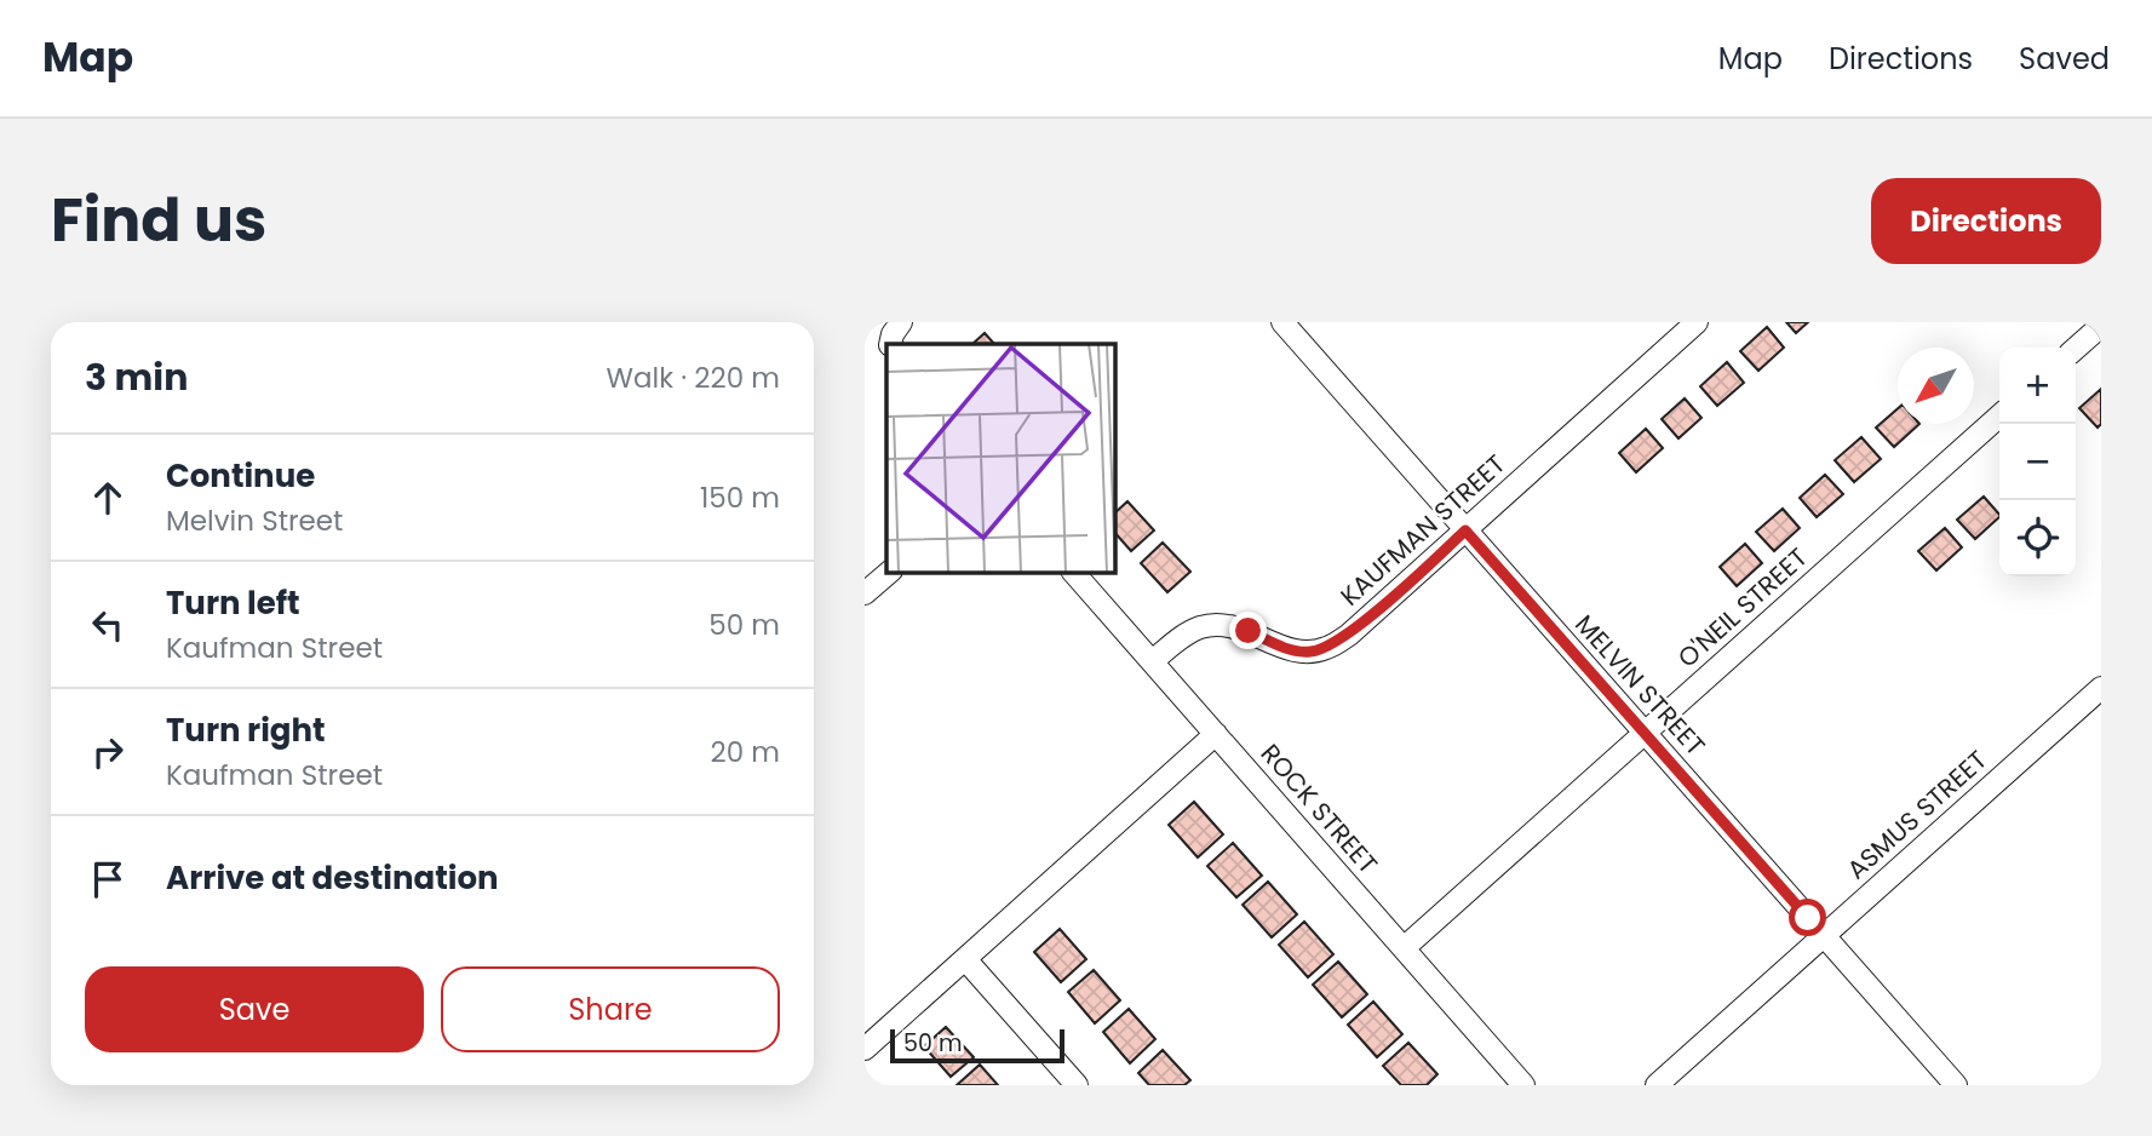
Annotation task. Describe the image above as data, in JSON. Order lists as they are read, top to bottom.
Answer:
{
  "streets": {
    "street": [
      "KAUFMAN STREET",
      "O'NEIL STREET",
      "MELVIN STREET",
      "ROCK STREET",
      "ASMUS STREET"
    ]
  },
  "crossings": [
    ["KAUFMAN STREET", "MELVIN STREET"],
    ["KAUFMAN STREET", "ROCK STREET"],
    ["O'NEIL STREET", "MELVIN STREET"],
    ["O'NEIL STREET", "ROCK STREET"],
    ["MELVIN STREET", "ASMUS STREET"]
  ],
  "scale_bar": "50 m",
  "north": "bottom left",
  "page": {
    "header": "Map",
    "nav": ["Map", "Directions", "Saved"],
    "title": "Find us",
    "buttons": [
      "Directions",
      ["Save", "Share"]
    ],
    "heading": ["3 min", "Walk · 220 m"],
    "map_buttons": ["+", "−"],
    "list": [
      ["Continue", "Melvin Street", "150 m"],
      ["Turn left", "Kaufman Street", "50 m"],
      ["Turn right", "Kaufman Street", "20 m"],
      "Arrive at destination"
    ],
    "scale": "50 m"
  }
}
